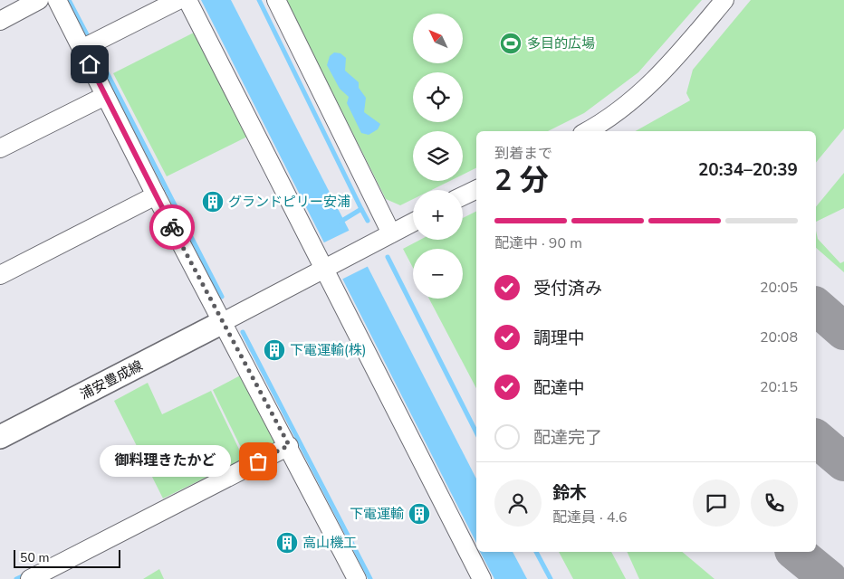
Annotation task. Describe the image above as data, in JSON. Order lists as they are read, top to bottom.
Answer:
{
  "streets": {
    "main road": ["浦安豊成線"]
  },
  "places": {
    "sports": ["多目的広場"],
    "building": [
      "グランドピリー安浦",
      "下電運輸(株)",
      "下電運輸",
      "高山機工"
    ],
    "other": ["御料理きたかど"]
  },
  "scale_bar": "50 m",
  "north": "top left",
  "page": {
    "map_buttons": ["+", "−"],
    "heading": ["2 分", "到着まで", "20:34–20:39"],
    "panel": ["鈴木", "配達員 · 4.6"],
    "bar": "配達中 · 90 m",
    "list": [
      ["受付済み", "20:05"],
      ["調理中", "20:08"],
      ["配達中", "20:15"],
      "配達完了"
    ],
    "bubble": "御料理きたかど",
    "scale": "50 m"
  }
}
